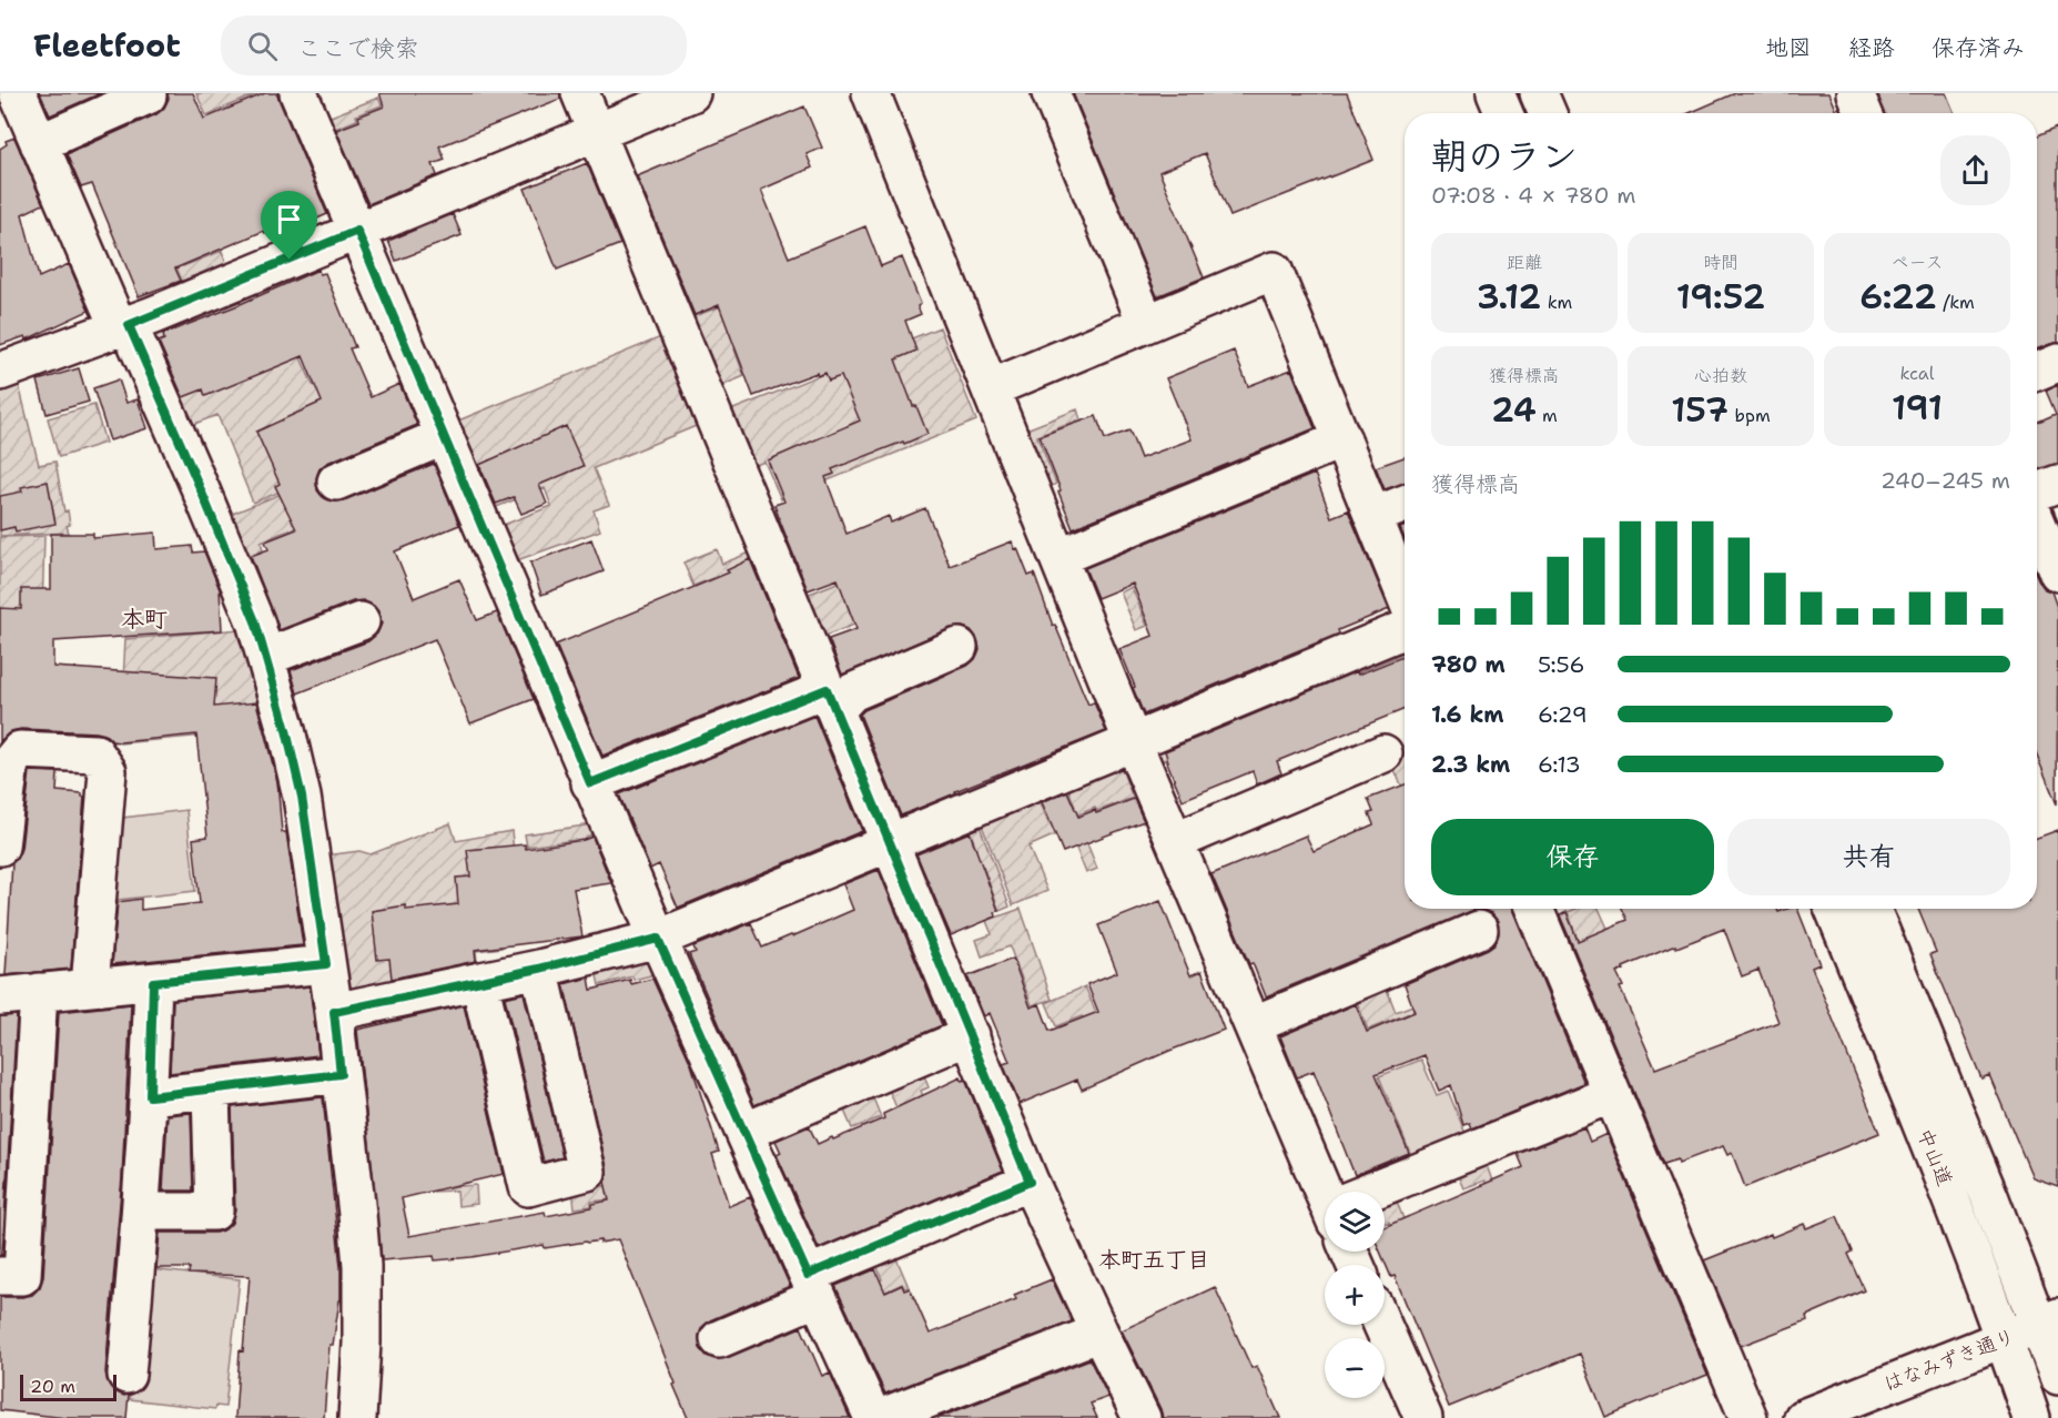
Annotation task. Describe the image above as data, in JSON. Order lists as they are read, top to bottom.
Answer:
{
  "streets": {
    "main road": ["中山道", "はなみずき通り"]
  },
  "crossings": [
    ["中山道", "はなみずき通り"]
  ],
  "districts": ["本町", "本町五丁目"],
  "scale_bar": "20 m",
  "page": {
    "header": "Fleetfoot",
    "search": "ここで検索",
    "nav": ["地図", "経路", "保存済み"],
    "heading": ["朝のラン", "07:08 · 4 × 780 m"],
    "stats": [
      ["距離", "3.12 km"],
      ["時間", "19:52"],
      ["ペース", "6:22 /km"],
      ["獲得標高", "24 m"],
      ["心拍数", "157 bpm"],
      ["kcal", "191"]
    ],
    "chart": ["獲得標高", "240–245 m"],
    "list": [
      {
        "name": "780 m",
        "note": "5:56"
      },
      {
        "name": "1.6 km",
        "note": "6:29"
      },
      {
        "name": "2.3 km",
        "note": "6:13"
      }
    ],
    "buttons": ["保存", "共有"],
    "map_buttons": ["+", "−"],
    "scale": "20 m"
  }
}
